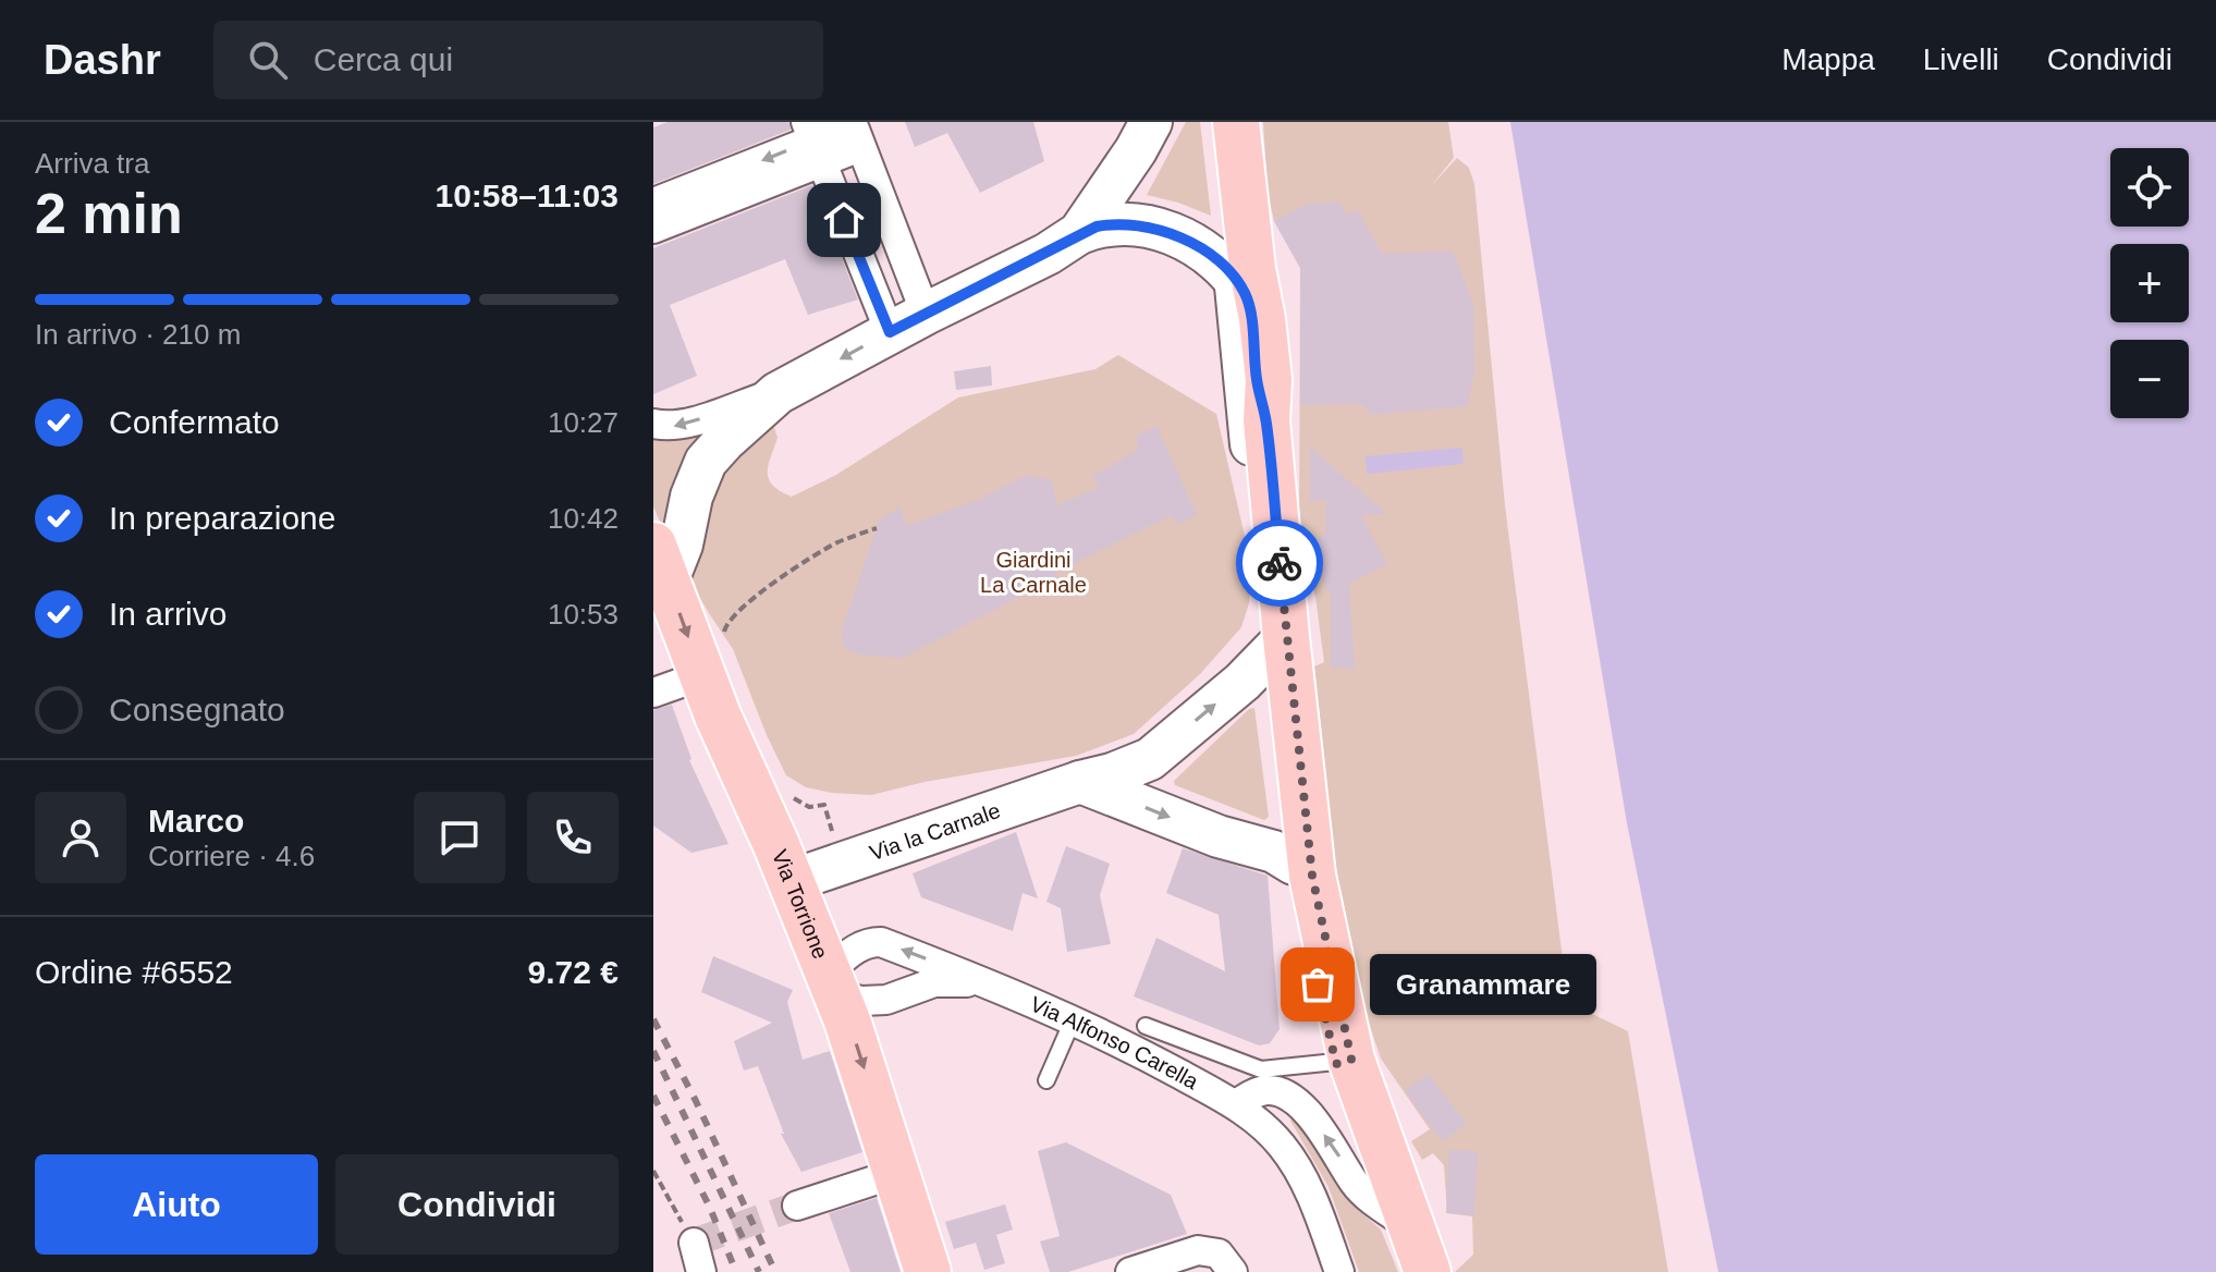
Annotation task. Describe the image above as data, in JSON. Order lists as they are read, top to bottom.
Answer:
{
  "streets": {
    "main road": ["Via la Carnale", "Via Torrione"],
    "street": ["Via Alfonso Carella"]
  },
  "crossings": [
    ["Via la Carnale", "Via Torrione"],
    ["Via Torrione", "Via Alfonso Carella"]
  ],
  "one_way": ["Via la Carnale", "Via Torrione"],
  "parks": ["Giardini La Carnale"],
  "places": ["Granammare"],
  "page": {
    "header": "Dashr",
    "search": "Cerca qui",
    "nav": ["Mappa", "Livelli", "Condividi"],
    "heading": ["2 min", "Arriva tra", "10:58–11:03"],
    "panel": [
      "Marco",
      "Corriere · 4.6",
      "Ordine #6552",
      "9.72 €"
    ],
    "map_buttons": ["+", "−"],
    "bar": "In arrivo · 210 m",
    "list": [
      ["Confermato", "10:27"],
      ["In preparazione", "10:42"],
      ["In arrivo", "10:53"],
      "Consegnato"
    ],
    "bubble": "Granammare",
    "buttons": ["Aiuto", "Condividi"]
  }
}
